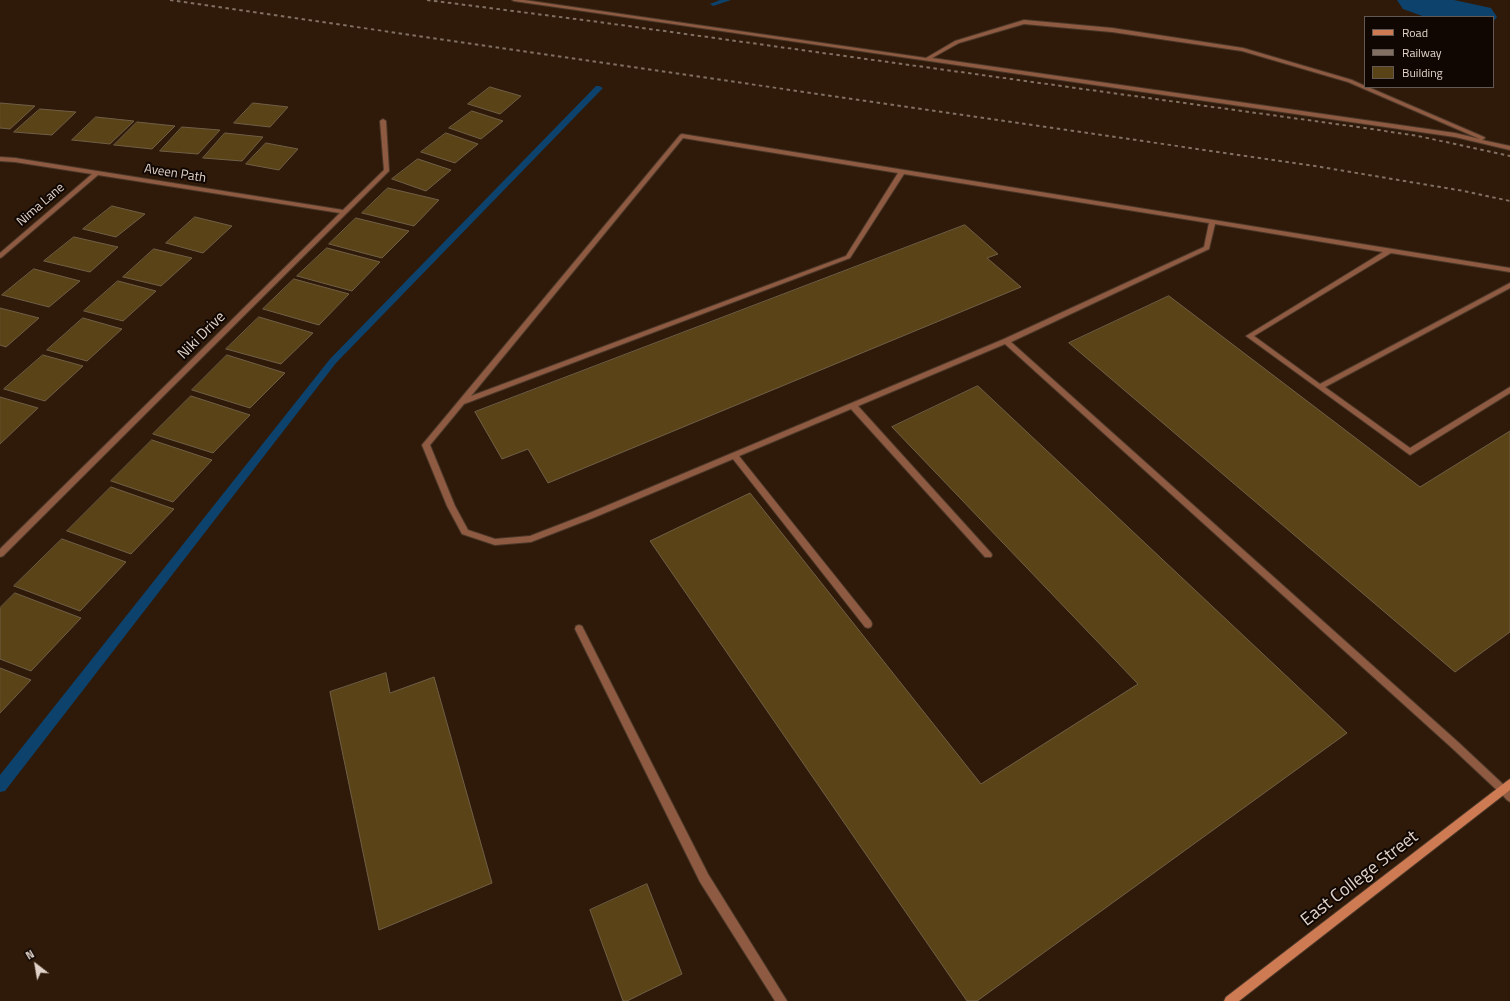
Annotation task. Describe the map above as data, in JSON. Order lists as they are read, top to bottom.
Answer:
{
  "streets": {
    "street": [
      "Aveen Path",
      "Nima Lane",
      "Niki Drive",
      "East College Street"
    ]
  },
  "crossings": [
    ["Aveen Path", "Nima Lane"],
    ["Aveen Path", "Niki Drive"]
  ],
  "legend": ["Road", "Railway", "Building"],
  "north": "top left"
}
